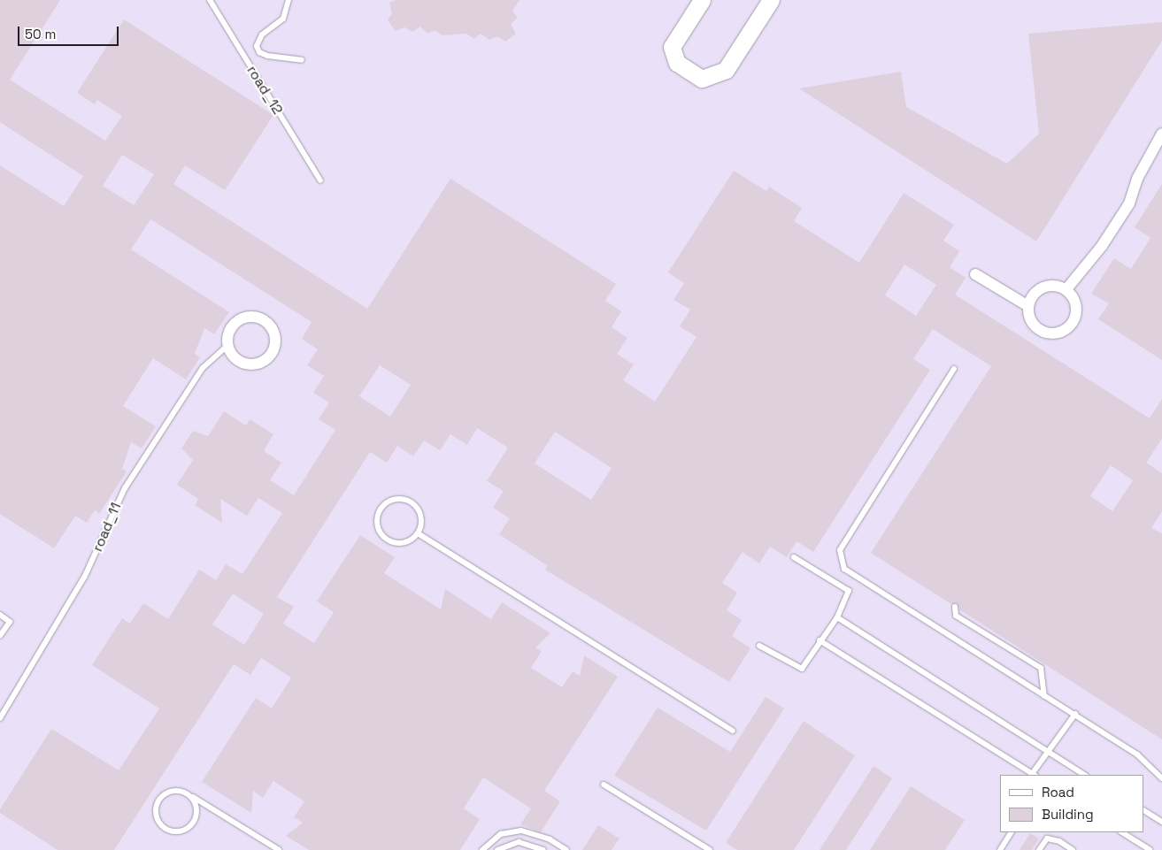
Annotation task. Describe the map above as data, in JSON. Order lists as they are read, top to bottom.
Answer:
{
  "streets": {
    "lane": ["road_12", "road_11"]
  },
  "legend": ["Road", "Building"],
  "scale_bar": "50 m"
}
